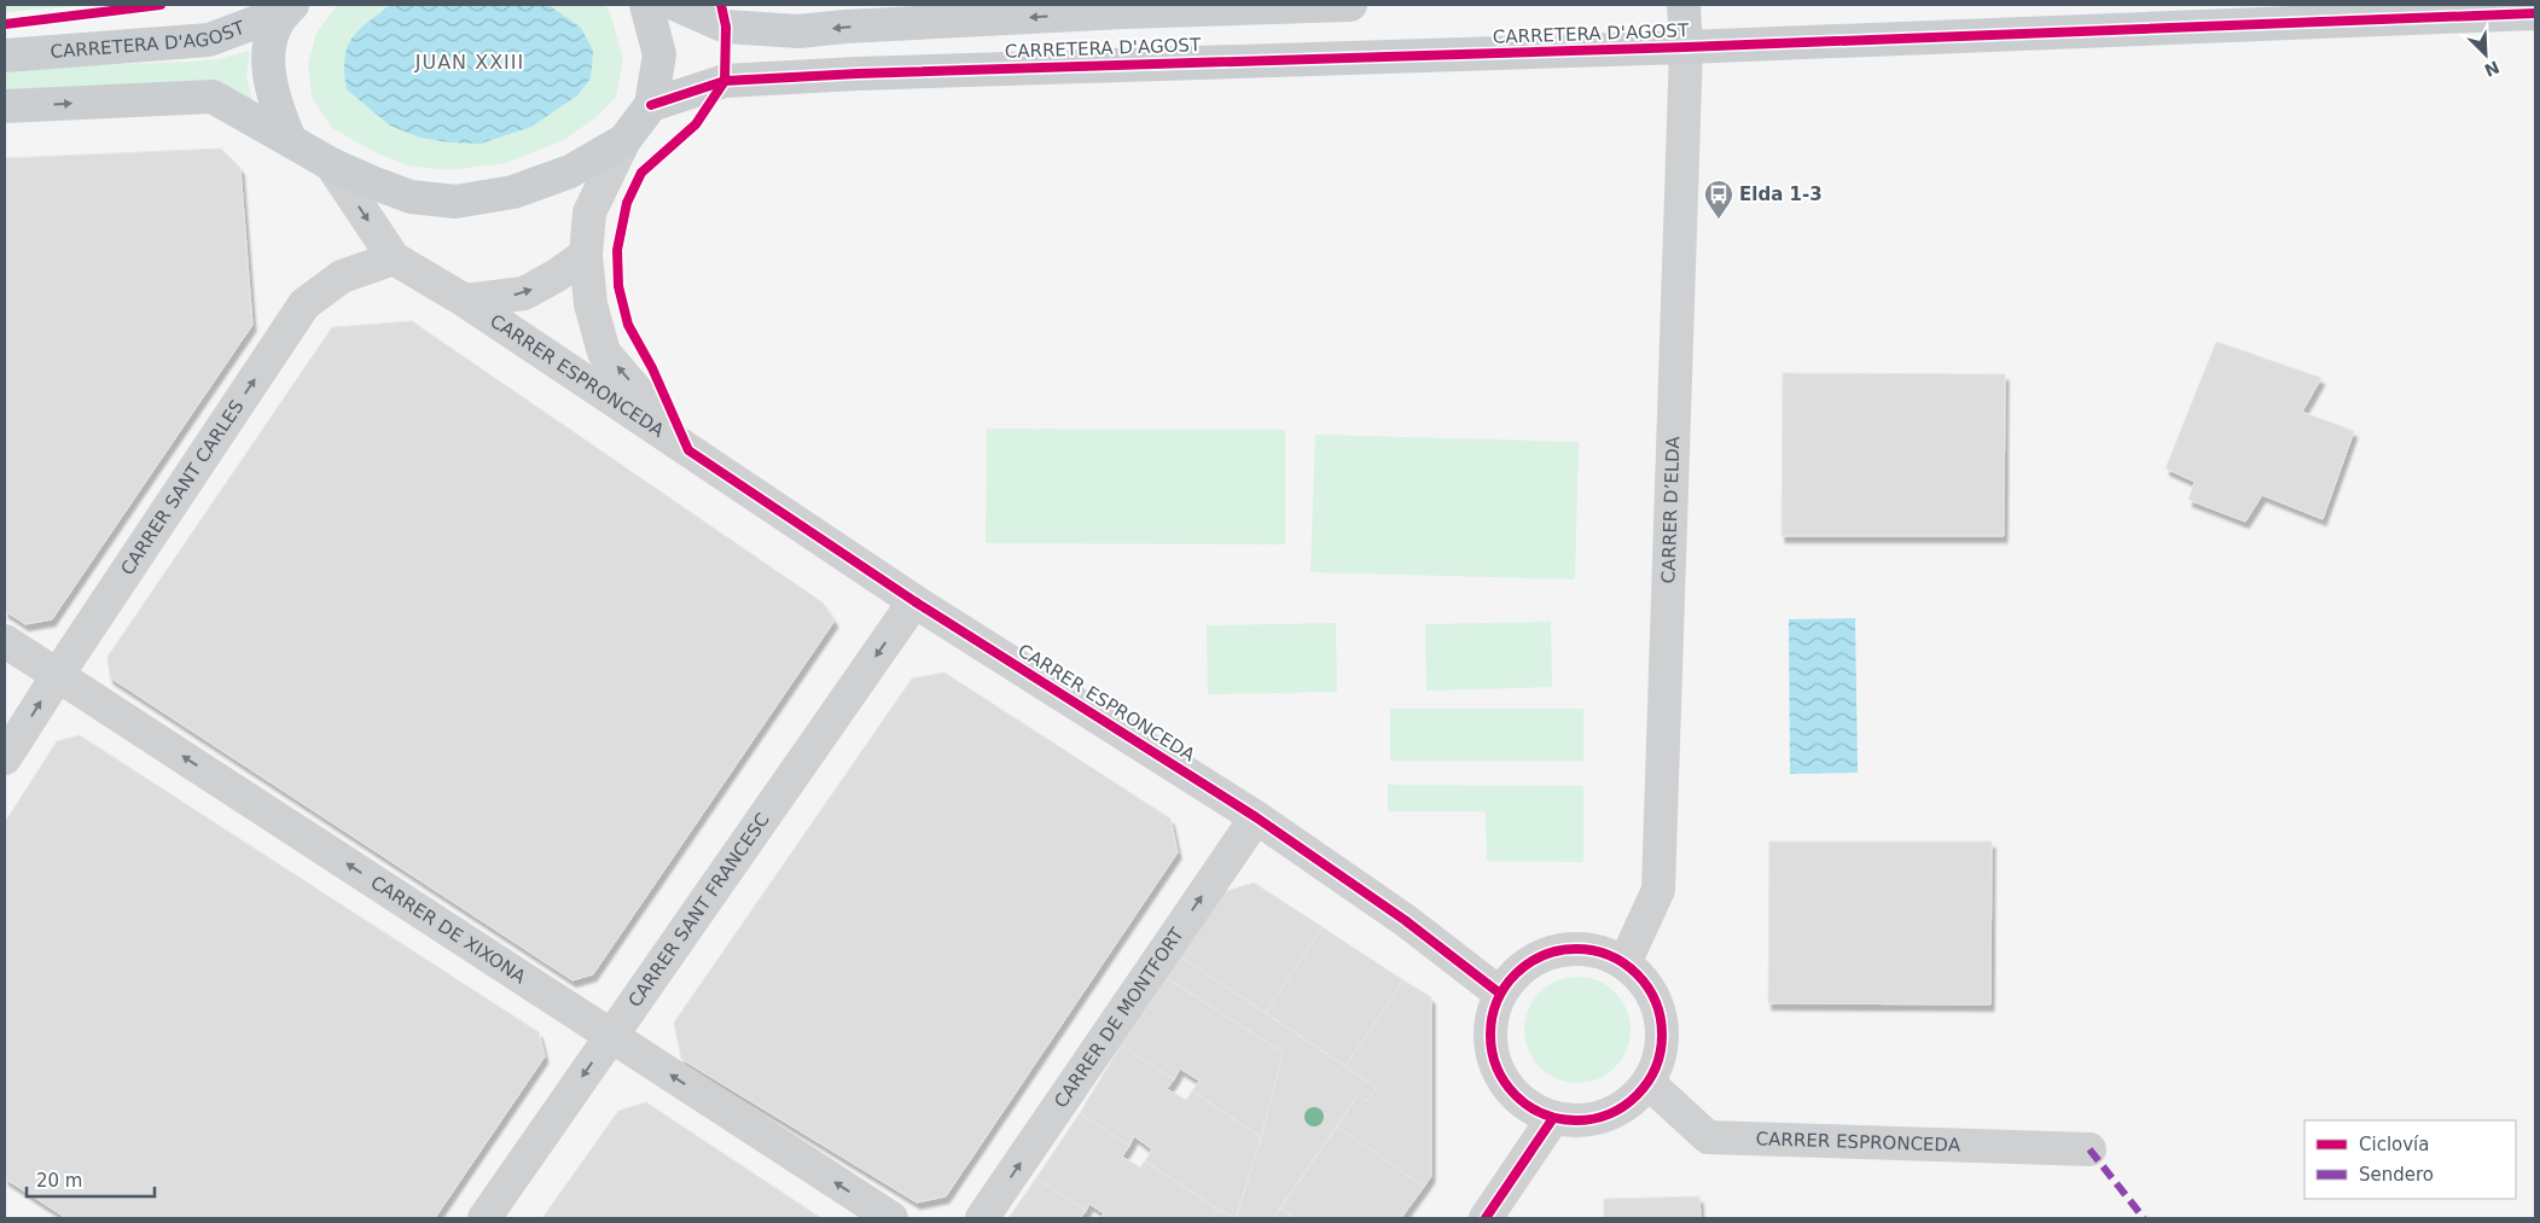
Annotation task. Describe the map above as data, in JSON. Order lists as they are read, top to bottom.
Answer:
{
  "streets": {
    "main road": ["CARRETERA D'AGOST"],
    "street": [
      "CARRER ESPRONCEDA",
      "CARRER SANT CARLES",
      "CARRER D’ELDA",
      "CARRER SANT FRANCESC",
      "CARRER DE XIXONA",
      "CARRER DE MONTFORT"
    ]
  },
  "crossings": [
    ["CARRETERA D'AGOST", "CARRER D’ELDA"],
    ["CARRER ESPRONCEDA", "CARRER SANT CARLES"],
    ["CARRER ESPRONCEDA", "CARRER D’ELDA"],
    ["CARRER ESPRONCEDA", "CARRER SANT FRANCESC"],
    ["CARRER ESPRONCEDA", "CARRER DE MONTFORT"],
    ["CARRER SANT CARLES", "CARRER DE XIXONA"],
    ["CARRER SANT FRANCESC", "CARRER DE XIXONA"]
  ],
  "one_way": [
    "CARRER SANT CARLES",
    "CARRER SANT FRANCESC",
    "CARRER DE XIXONA",
    "CARRER DE MONTFORT"
  ],
  "districts": ["JUAN XXIII"],
  "places": {
    "bus stop": ["Elda 1-3"]
  },
  "legend": ["Ciclovía", "Sendero"],
  "scale_bar": "20 m",
  "north": "bottom right"
}
